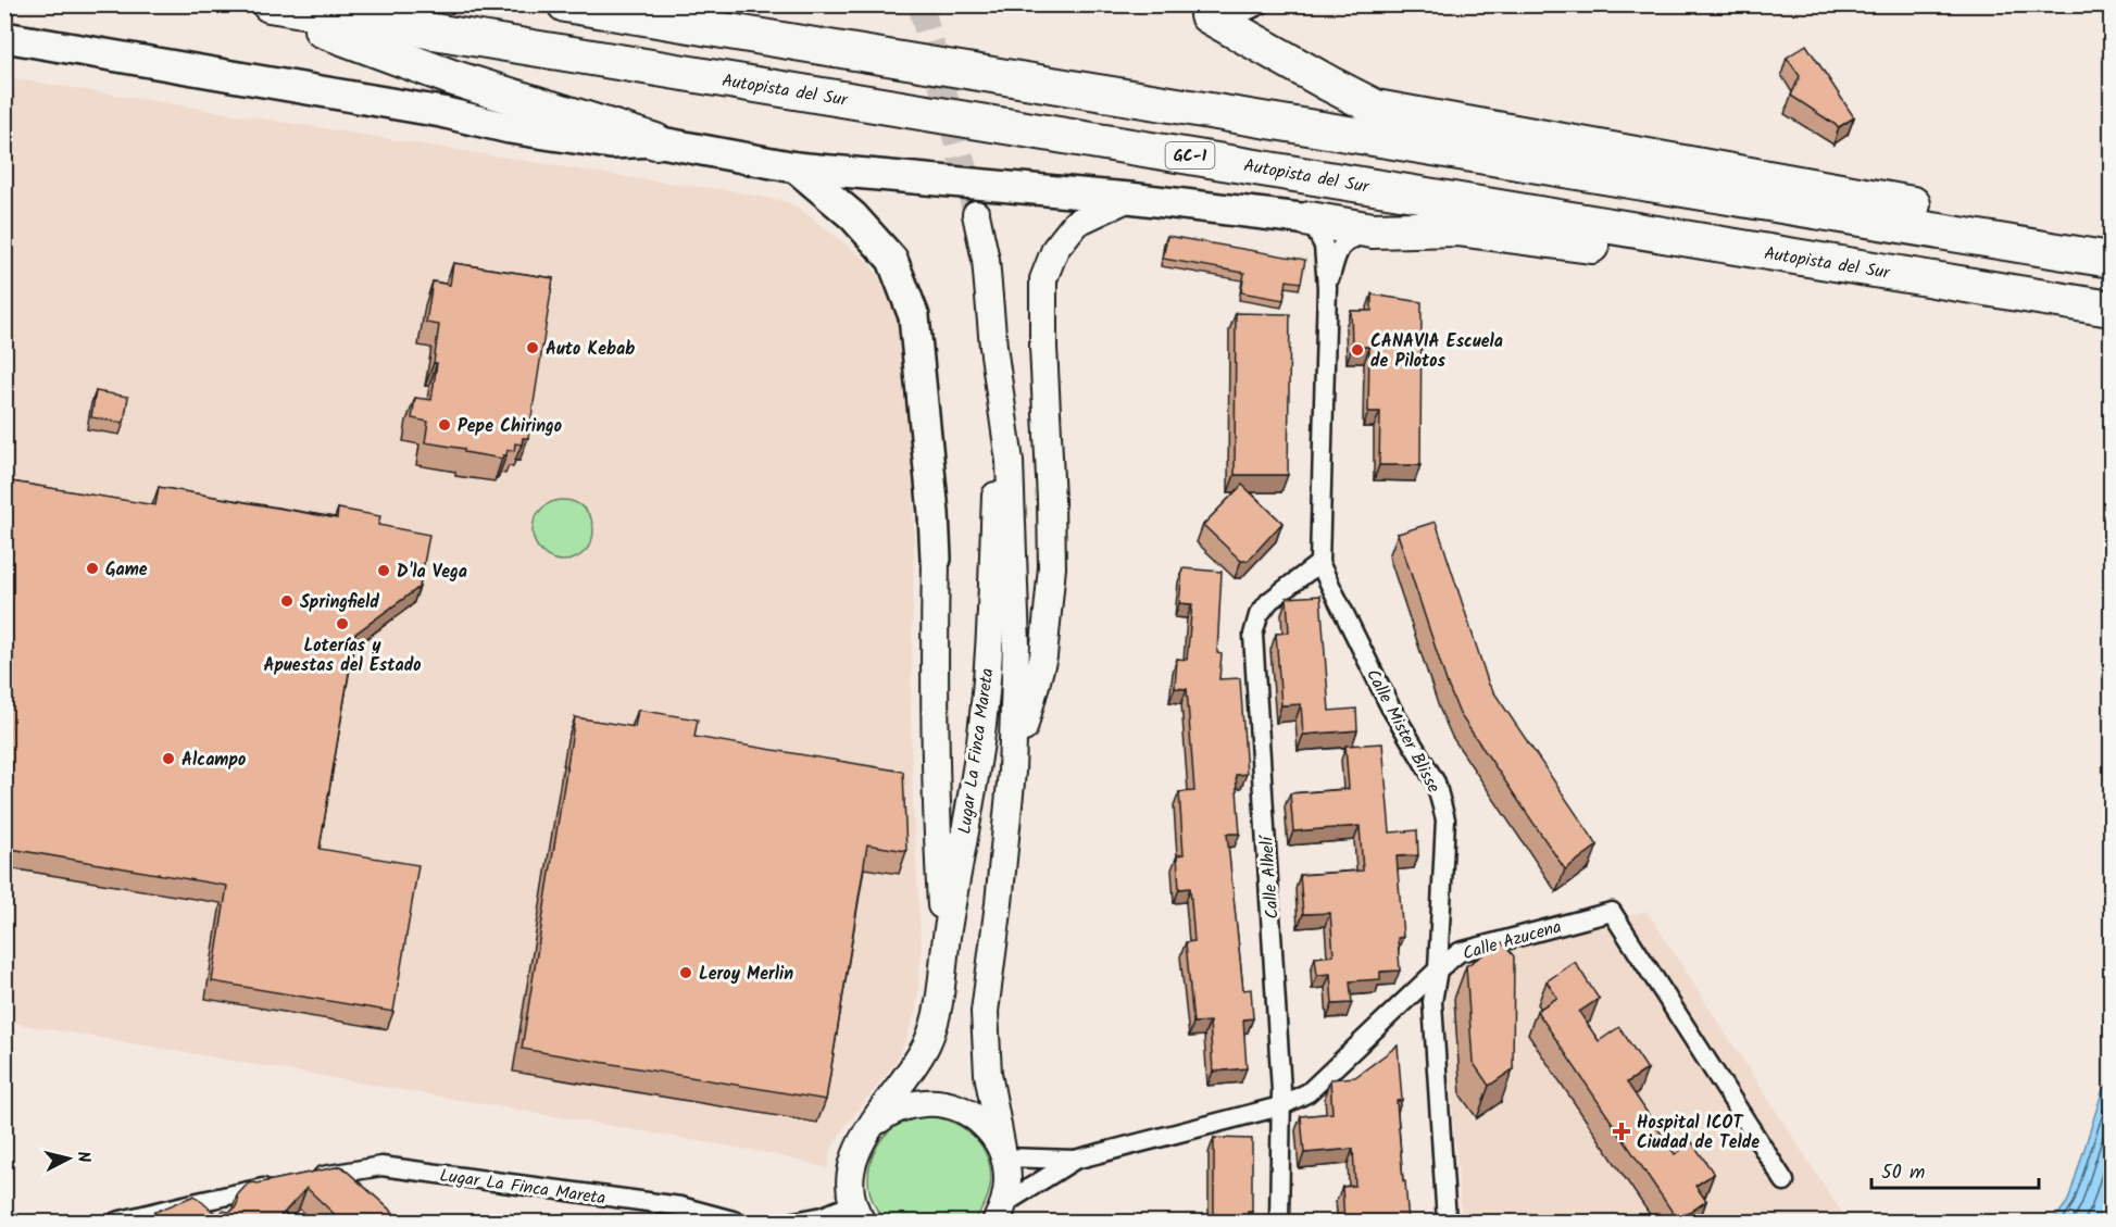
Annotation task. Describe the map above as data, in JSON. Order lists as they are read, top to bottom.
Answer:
{
  "streets": {
    "highway": ["Autopista del Sur", "GC-1"],
    "street": [
      "Calle Mister Blisse",
      "Lugar La Finca Mareta",
      "Calle Alhelí",
      "Calle Azucena"
    ]
  },
  "crossings": [
    ["Calle Mister Blisse", "Calle Alhelí"],
    ["Calle Mister Blisse", "Calle Azucena"],
    ["Lugar La Finca Mareta", "Calle Azucena"],
    ["Calle Alhelí", "Calle Azucena"]
  ],
  "places": {
    "other": [
      "Auto Kebab",
      "CANAVIA Escuela de Pilotos",
      "Pepe Chiringo",
      "Game",
      "D'la Vega",
      "Springfield",
      "Loterías y Apuestas del Estado",
      "Alcampo",
      "Leroy Merlin"
    ],
    "health": ["Hospital ICOT Ciudad de Telde"]
  },
  "scale_bar": "50 m",
  "north": "right"
}
